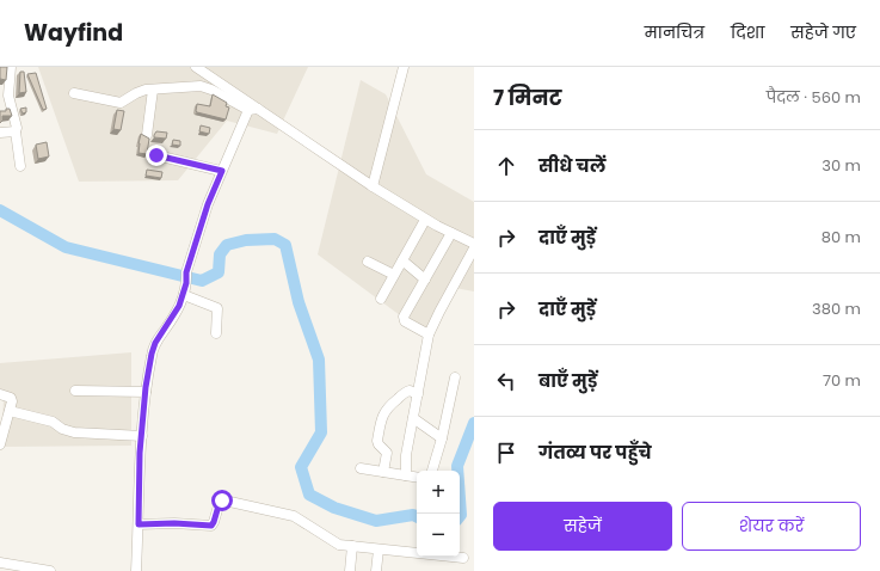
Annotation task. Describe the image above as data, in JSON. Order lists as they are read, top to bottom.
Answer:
{
  "page": {
    "header": "Wayfind",
    "nav": ["मानचित्र", "दिशा", "सहेजे गए"],
    "heading": ["7 मिनट", "पैदल · 560 m"],
    "list": [
      ["सीधे चलें", "30 m"],
      ["दाएँ मुड़ें", "80 m"],
      ["दाएँ मुड़ें", "380 m"],
      ["बाएँ मुड़ें", "70 m"],
      "गंतव्य पर पहुँचे"
    ],
    "map_buttons": ["+", "−"],
    "buttons": ["सहेजें", "शेयर करें"]
  }
}
